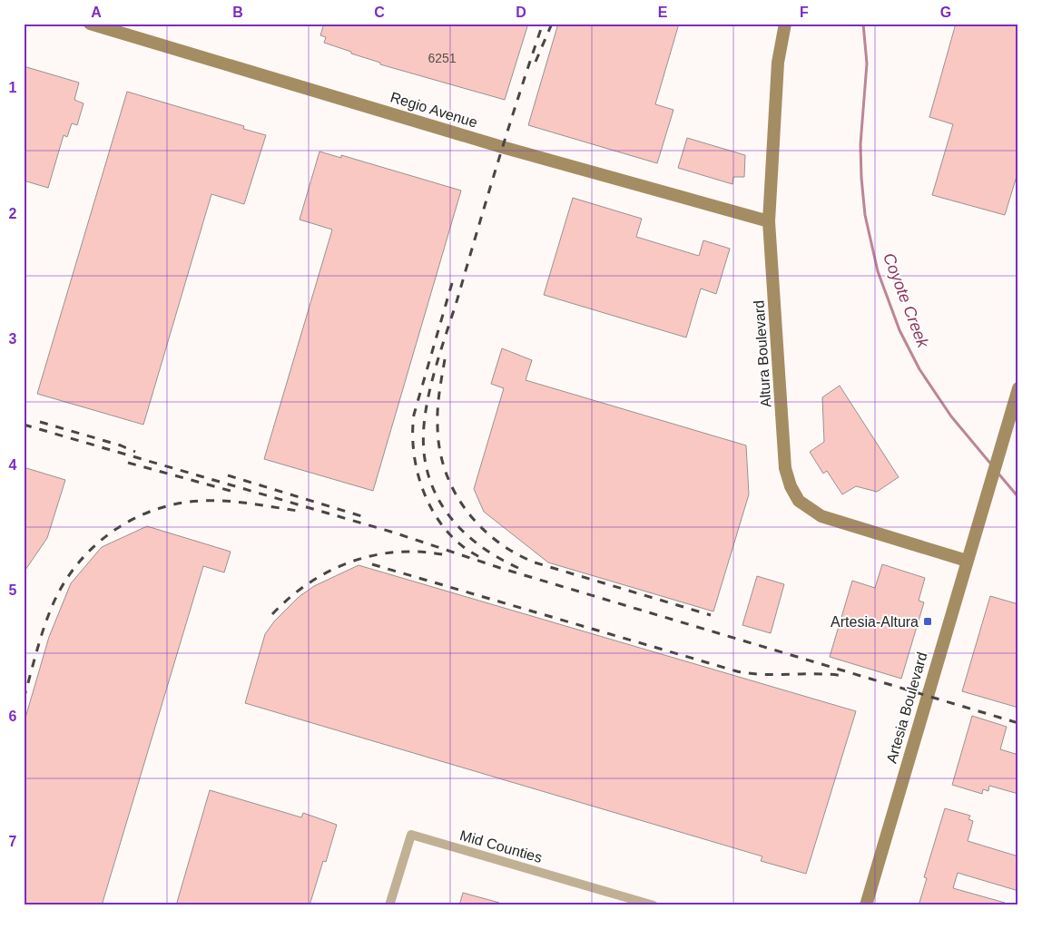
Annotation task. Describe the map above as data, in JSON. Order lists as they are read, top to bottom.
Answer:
{
  "streets": {
    "street": [
      "Regio Avenue",
      "Altura Boulevard",
      "Artesia Boulevard",
      "Mid Counties"
    ]
  },
  "crossings": [
    ["Regio Avenue", "Altura Boulevard"],
    ["Altura Boulevard", "Artesia Boulevard"]
  ],
  "water": ["Coyote Creek"],
  "places": {
    "transit": ["Artesia-Altura"]
  },
  "house_numbers": ["6251"],
  "grid": {
    "columns": [
      "A",
      "B",
      "C",
      "D",
      "E",
      "F",
      "G"
    ],
    "rows": [
      "1",
      "2",
      "3",
      "4",
      "5",
      "6",
      "7"
    ]
  }
}
